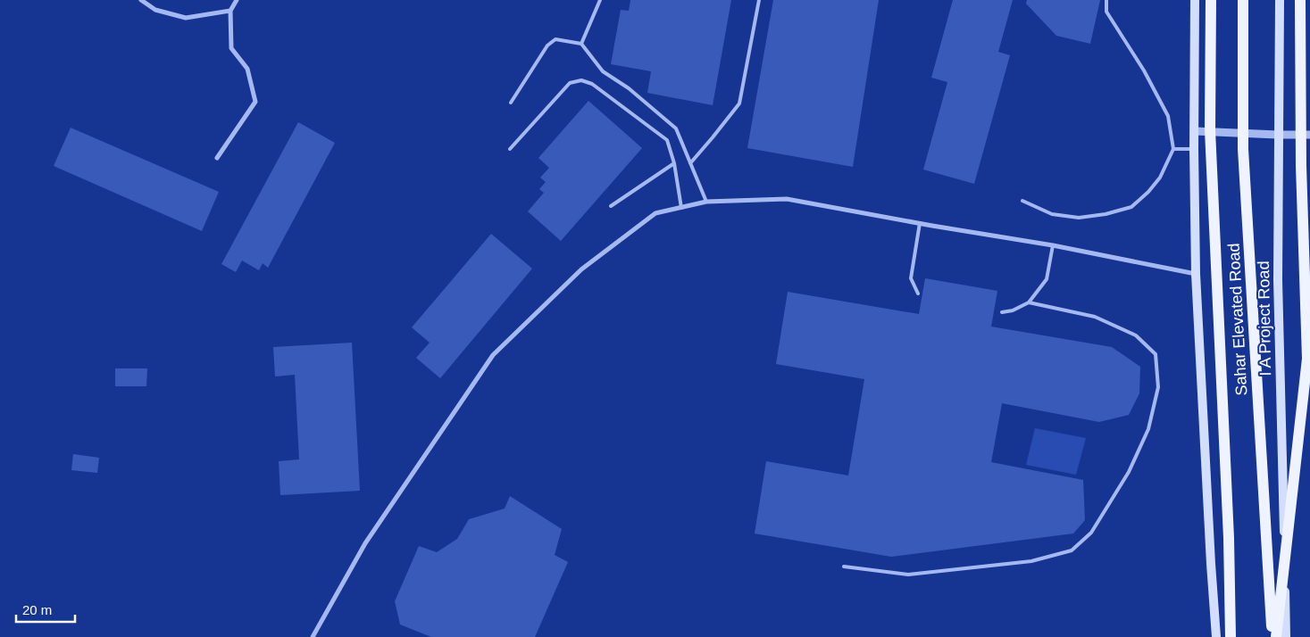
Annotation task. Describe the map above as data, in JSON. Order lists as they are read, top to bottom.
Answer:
{
  "streets": {
    "main road": ["I A Project Road", "Sahar Elevated Road"]
  },
  "scale_bar": "20 m"
}
